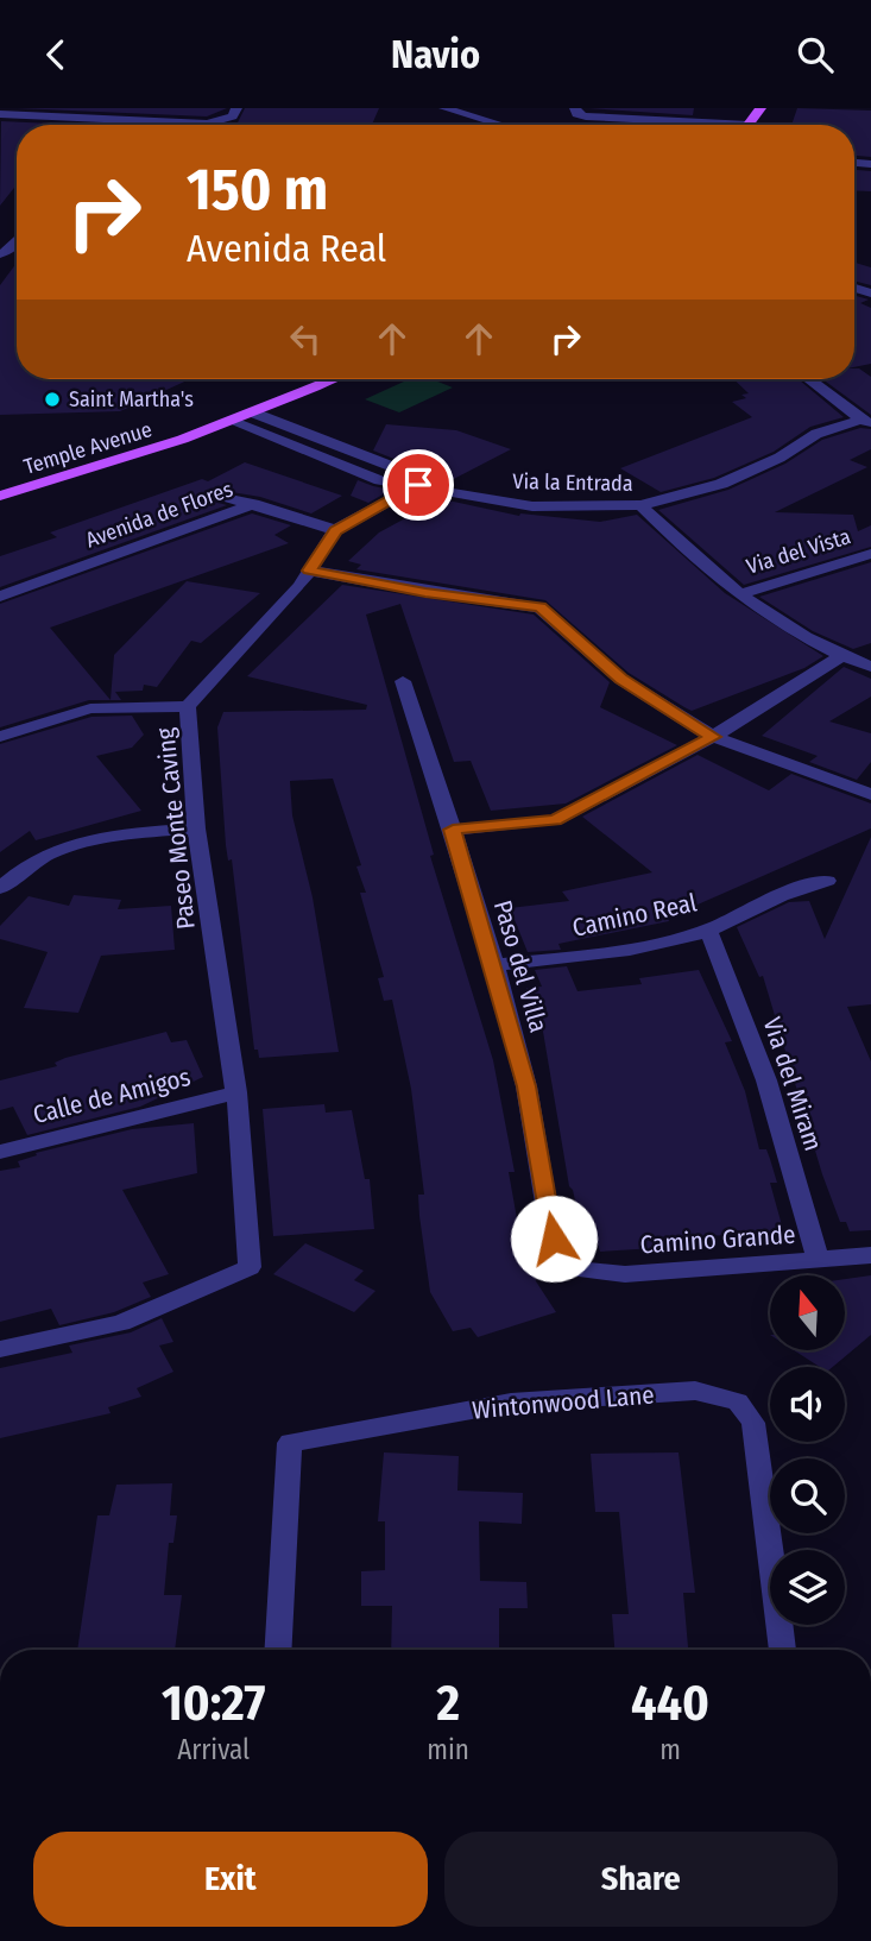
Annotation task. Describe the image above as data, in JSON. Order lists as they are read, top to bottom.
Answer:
{
  "streets": {
    "main road": ["Temple Avenue"],
    "street": [
      "Via la Entrada",
      "Avenida de Flores",
      "Via del Vista",
      "Paseo Monte Caving",
      "Camino Real",
      "Paso del Villa",
      "Via del Miram",
      "Calle de Amigos",
      "Camino Grande",
      "Wintonwood Lane"
    ]
  },
  "crossings": [
    ["Temple Avenue", "Via la Entrada"],
    ["Via la Entrada", "Paseo Monte Caving"],
    ["Avenida de Flores", "Paseo Monte Caving"],
    ["Paseo Monte Caving", "Calle de Amigos"],
    ["Camino Real", "Paso del Villa"],
    ["Camino Real", "Via del Miram"],
    ["Paso del Villa", "Camino Grande"],
    ["Via del Miram", "Camino Grande"]
  ],
  "places": ["Saint Martha's"],
  "north": "top",
  "page": {
    "header": "Navio",
    "turn": ["150 m", "Avenida Real"],
    "eta": [
      "10:27",
      "Arrival",
      "2",
      "min",
      "440",
      "m"
    ],
    "buttons": ["Exit", "Share"]
  }
}
